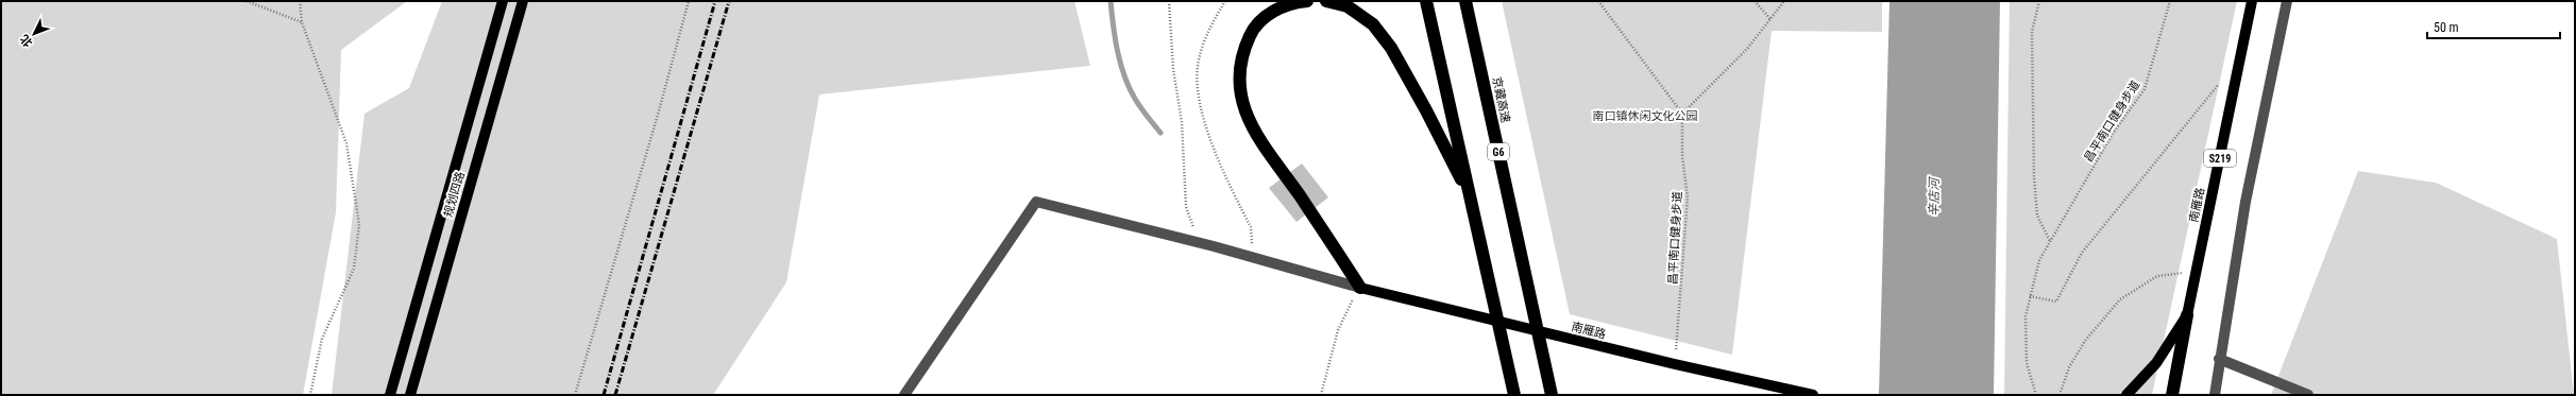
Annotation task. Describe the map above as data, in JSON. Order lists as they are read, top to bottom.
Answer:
{
  "streets": {
    "highway": ["京藏高速", "G6"],
    "main road": ["S219", "规划四路", "南雁路"],
    "path": ["昌平南口健身步道"]
  },
  "crossings": [
    ["昌平南口健身步道", "南雁路"]
  ],
  "water": ["辛店河"],
  "parks": ["南口镇休闲文化公园"],
  "scale_bar": "50 m",
  "north": "bottom left"
}
